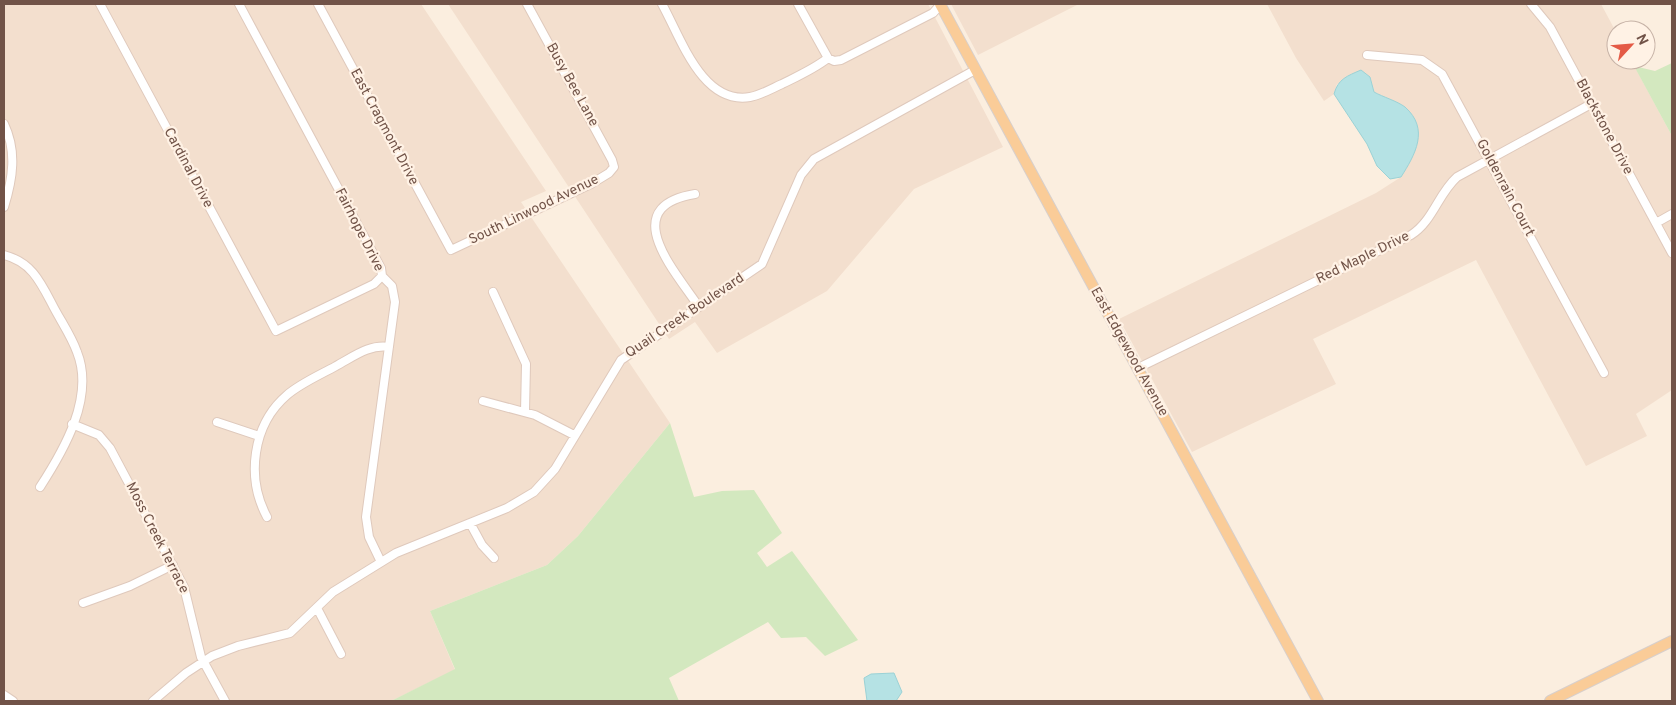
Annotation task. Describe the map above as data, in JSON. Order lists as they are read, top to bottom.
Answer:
{
  "streets": {
    "main road": ["East Edgewood Avenue"],
    "street": [
      "Busy Bee Lane",
      "East Cragmont Drive",
      "Blackstone Drive",
      "Cardinal Drive",
      "Goldenrain Court",
      "South Linwood Avenue",
      "Fairhope Drive",
      "Red Maple Drive",
      "Quail Creek Boulevard",
      "Moss Creek Terrace"
    ]
  },
  "crossings": [
    ["Busy Bee Lane", "South Linwood Avenue"],
    ["East Cragmont Drive", "South Linwood Avenue"],
    ["Blackstone Drive", "Red Maple Drive"],
    ["Cardinal Drive", "Fairhope Drive"],
    ["Goldenrain Court", "Red Maple Drive"],
    ["Fairhope Drive", "Quail Creek Boulevard"],
    ["Red Maple Drive", "East Edgewood Avenue"],
    ["Quail Creek Boulevard", "East Edgewood Avenue"],
    ["Quail Creek Boulevard", "Moss Creek Terrace"]
  ],
  "north": "top right"
}
